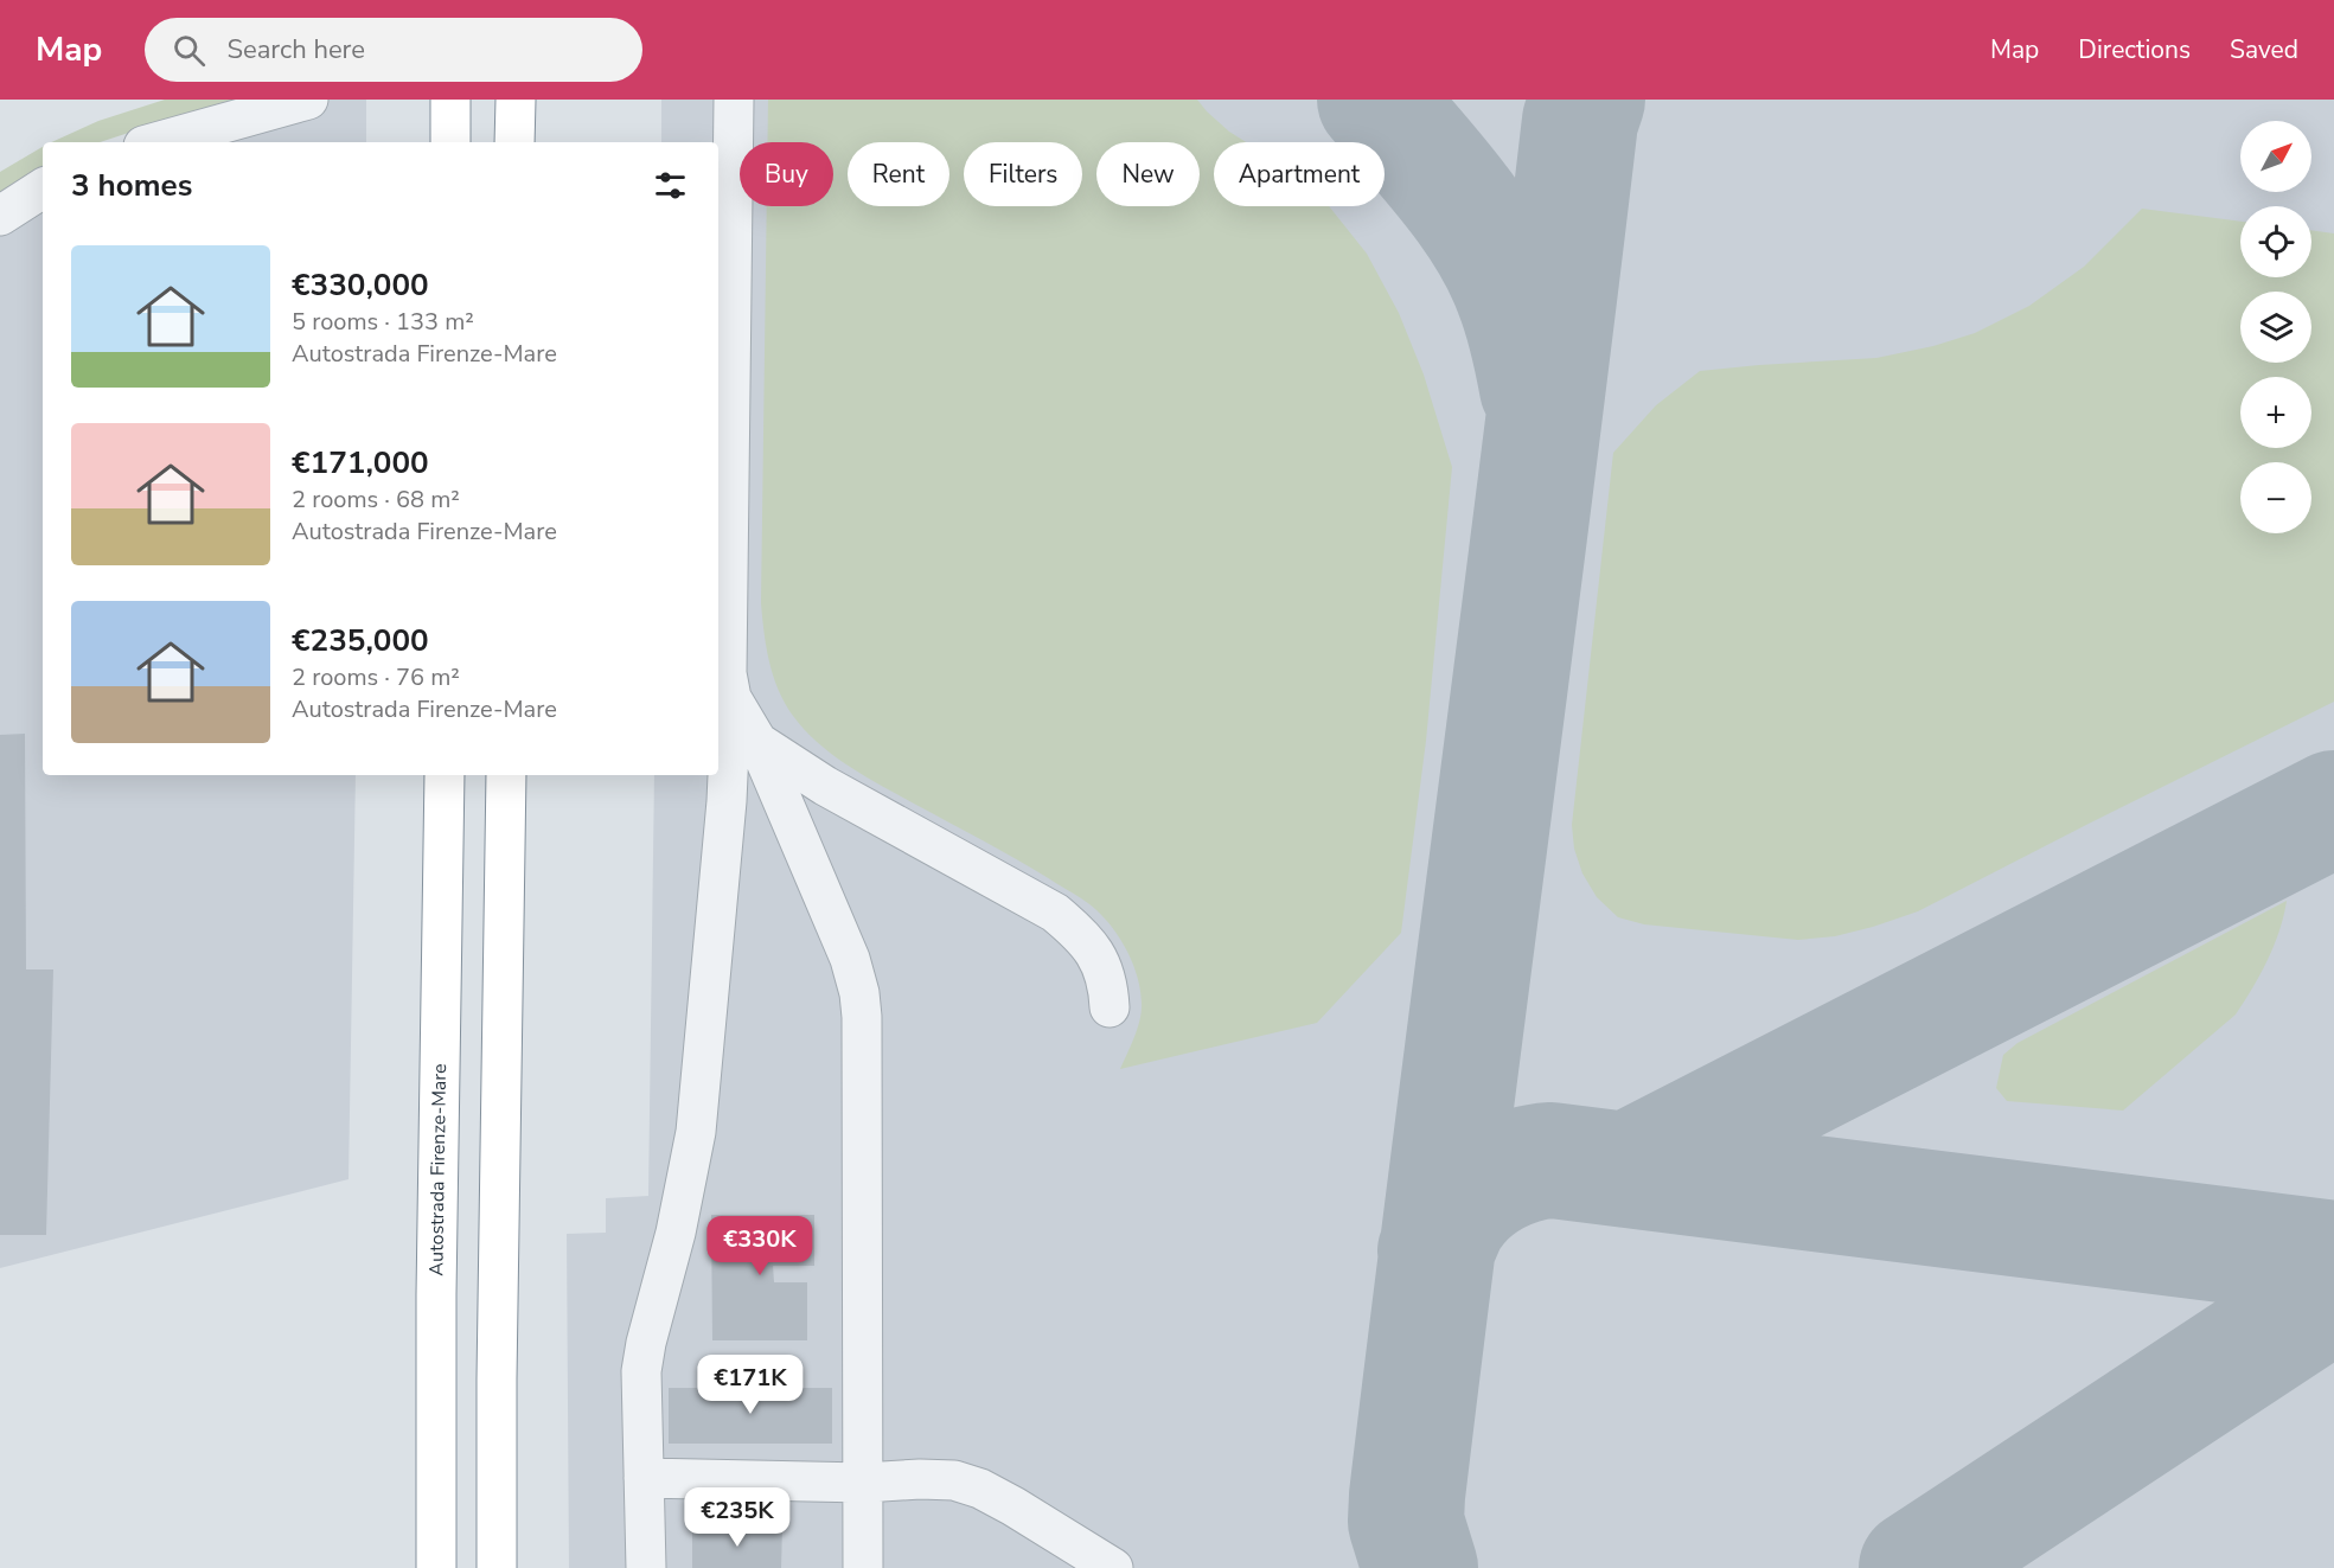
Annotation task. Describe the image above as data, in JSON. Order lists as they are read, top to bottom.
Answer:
{
  "streets": {
    "highway": ["Autostrada Firenze-Mare"]
  },
  "north": "top right",
  "page": {
    "header": "Map",
    "search": "Search here",
    "nav": ["Map", "Directions", "Saved"],
    "map_buttons": ["+", "−"],
    "chip": [
      "Buy",
      "Rent",
      "Filters",
      "New",
      "Apartment"
    ],
    "heading": "3 homes",
    "list": [
      {
        "name": "€330,000",
        "note": "5 rooms · 133 m² · Autostrada Firenze-Mare"
      },
      {
        "name": "€171,000",
        "note": "2 rooms · 68 m² · Autostrada Firenze-Mare"
      },
      {
        "name": "€235,000",
        "note": "2 rooms · 76 m² · Autostrada Firenze-Mare"
      }
    ],
    "price": ["€330K", "€171K", "€235K"]
  }
}
